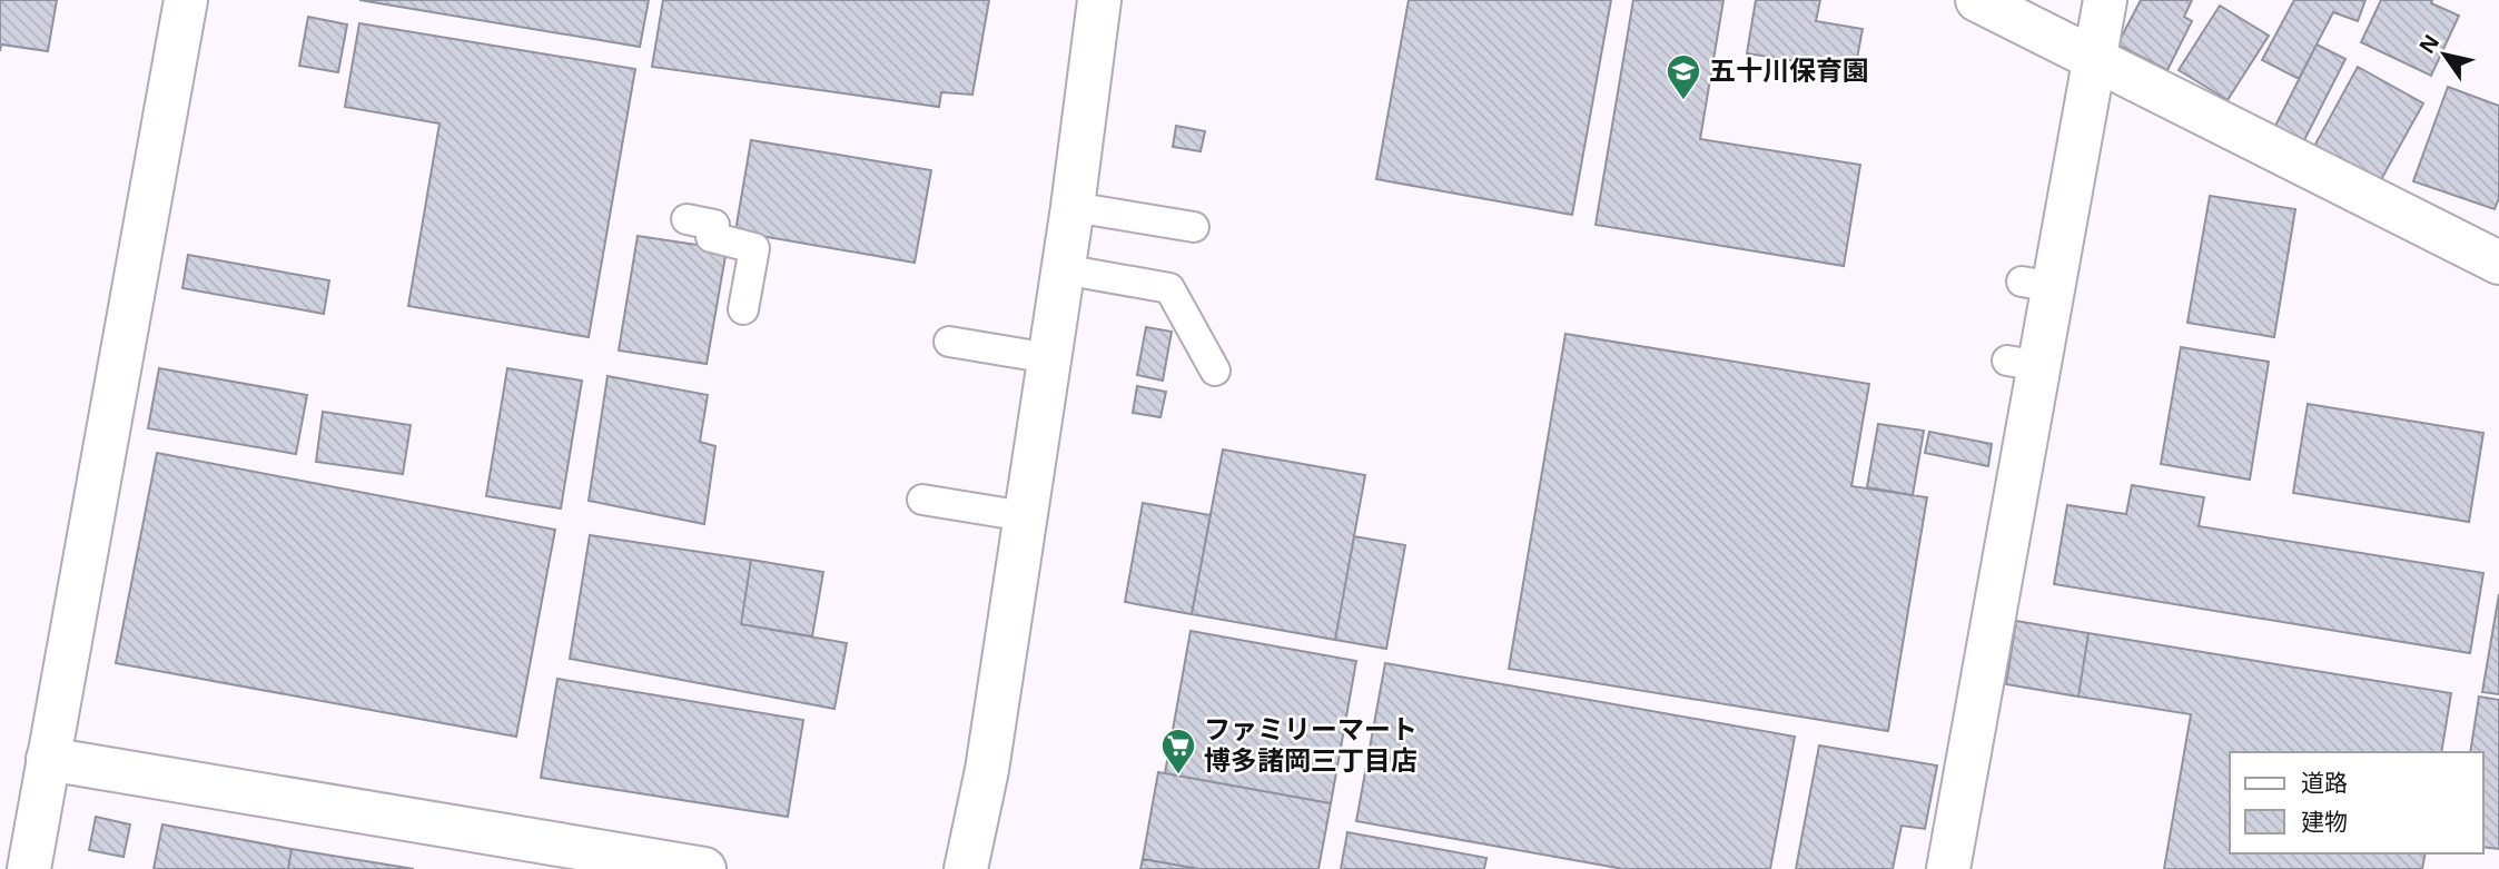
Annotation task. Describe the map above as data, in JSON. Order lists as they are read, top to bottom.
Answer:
{
  "places": {
    "school or university": ["五十川保育園"],
    "supermarket": ["ファミリーマート 博多諸岡三丁目店"]
  },
  "legend": ["道路", "建物"],
  "north": "top left"
}
